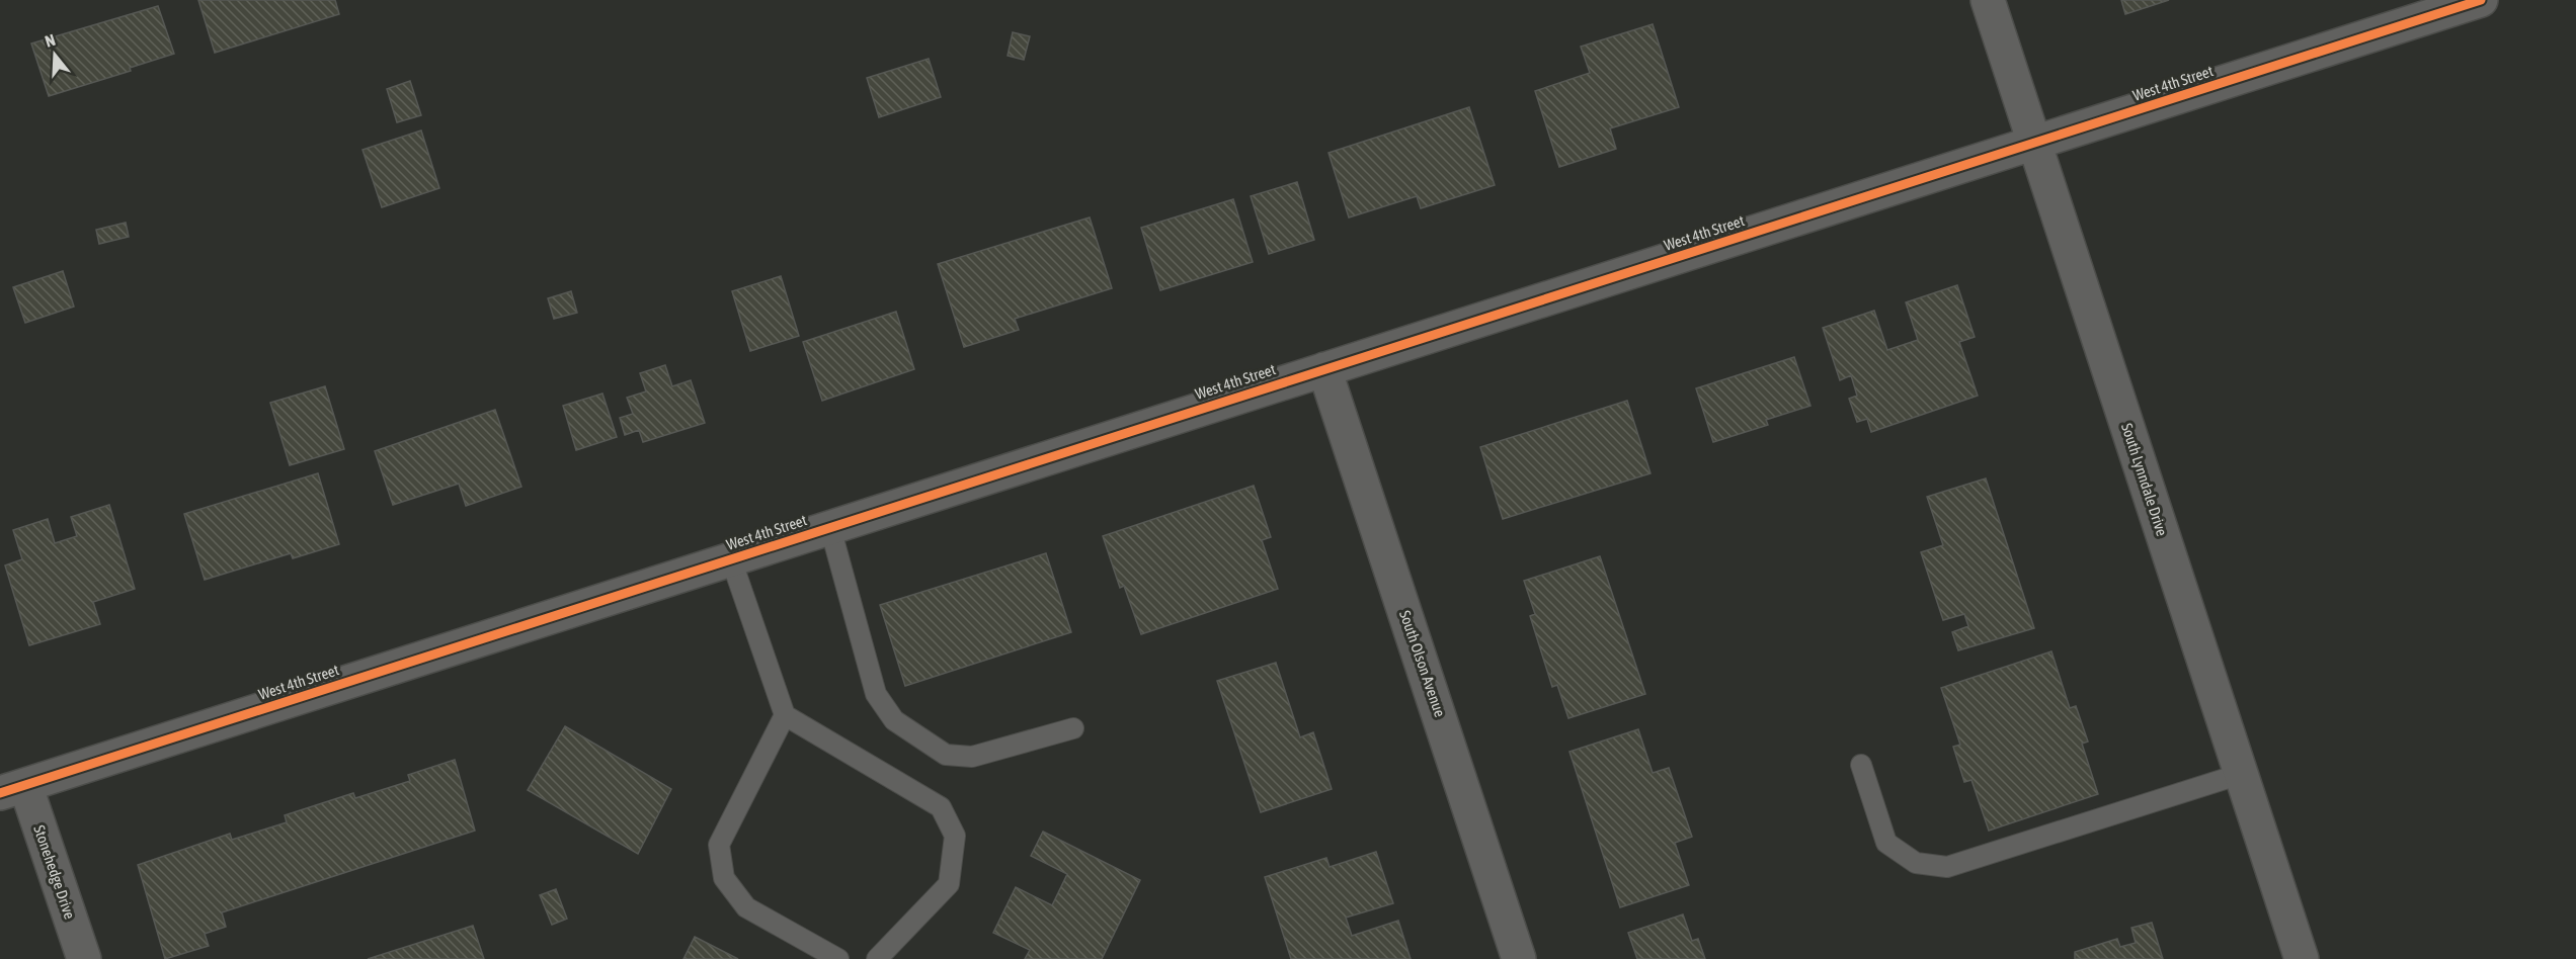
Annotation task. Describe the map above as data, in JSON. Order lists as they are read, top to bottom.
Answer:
{
  "streets": {
    "street": [
      "West 4th Street",
      "South Lynndale Drive",
      "South Olson Avenue",
      "Stonehedge Drive"
    ]
  },
  "crossings": [
    ["West 4th Street", "South Lynndale Drive"],
    ["West 4th Street", "South Olson Avenue"],
    ["West 4th Street", "Stonehedge Drive"]
  ],
  "north": "top"
}
